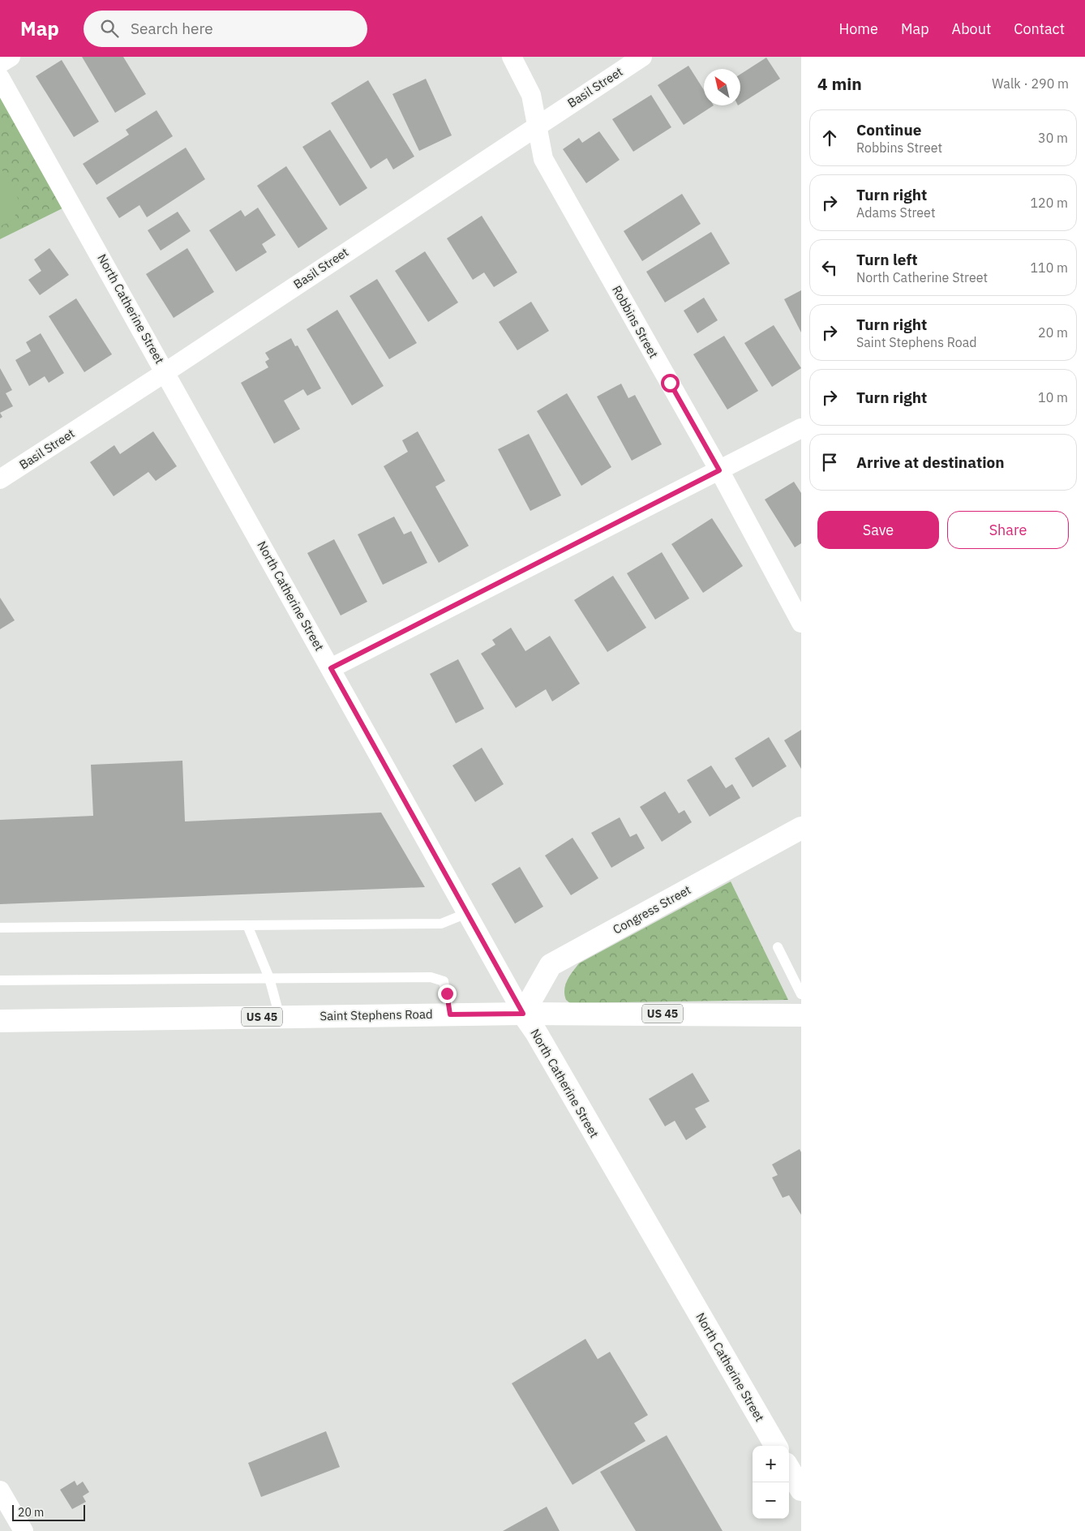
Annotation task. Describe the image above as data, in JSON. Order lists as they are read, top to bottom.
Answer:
{
  "streets": {
    "street": [
      "Basil Street",
      "North Catherine Street",
      "Robbins Street",
      "Congress Street",
      "US 45",
      "Saint Stephens Road"
    ]
  },
  "crossings": [
    ["Basil Street", "North Catherine Street"],
    ["Basil Street", "Robbins Street"],
    ["North Catherine Street", "Congress Street"],
    ["North Catherine Street", "Saint Stephens Road"],
    ["Congress Street", "Saint Stephens Road"]
  ],
  "scale_bar": "20 m",
  "north": "top left",
  "page": {
    "header": "Map",
    "search": "Search here",
    "nav": [
      "Home",
      "Map",
      "About",
      "Contact"
    ],
    "heading": ["4 min", "Walk · 290 m"],
    "list": [
      ["Continue", "Robbins Street", "30 m"],
      ["Turn right", "Adams Street", "120 m"],
      ["Turn left", "North Catherine Street", "110 m"],
      ["Turn right", "Saint Stephens Road", "20 m"],
      ["Turn right", "10 m"],
      "Arrive at destination"
    ],
    "buttons": ["Save", "Share"],
    "map_buttons": ["+", "−"],
    "scale": "20 m"
  }
}
